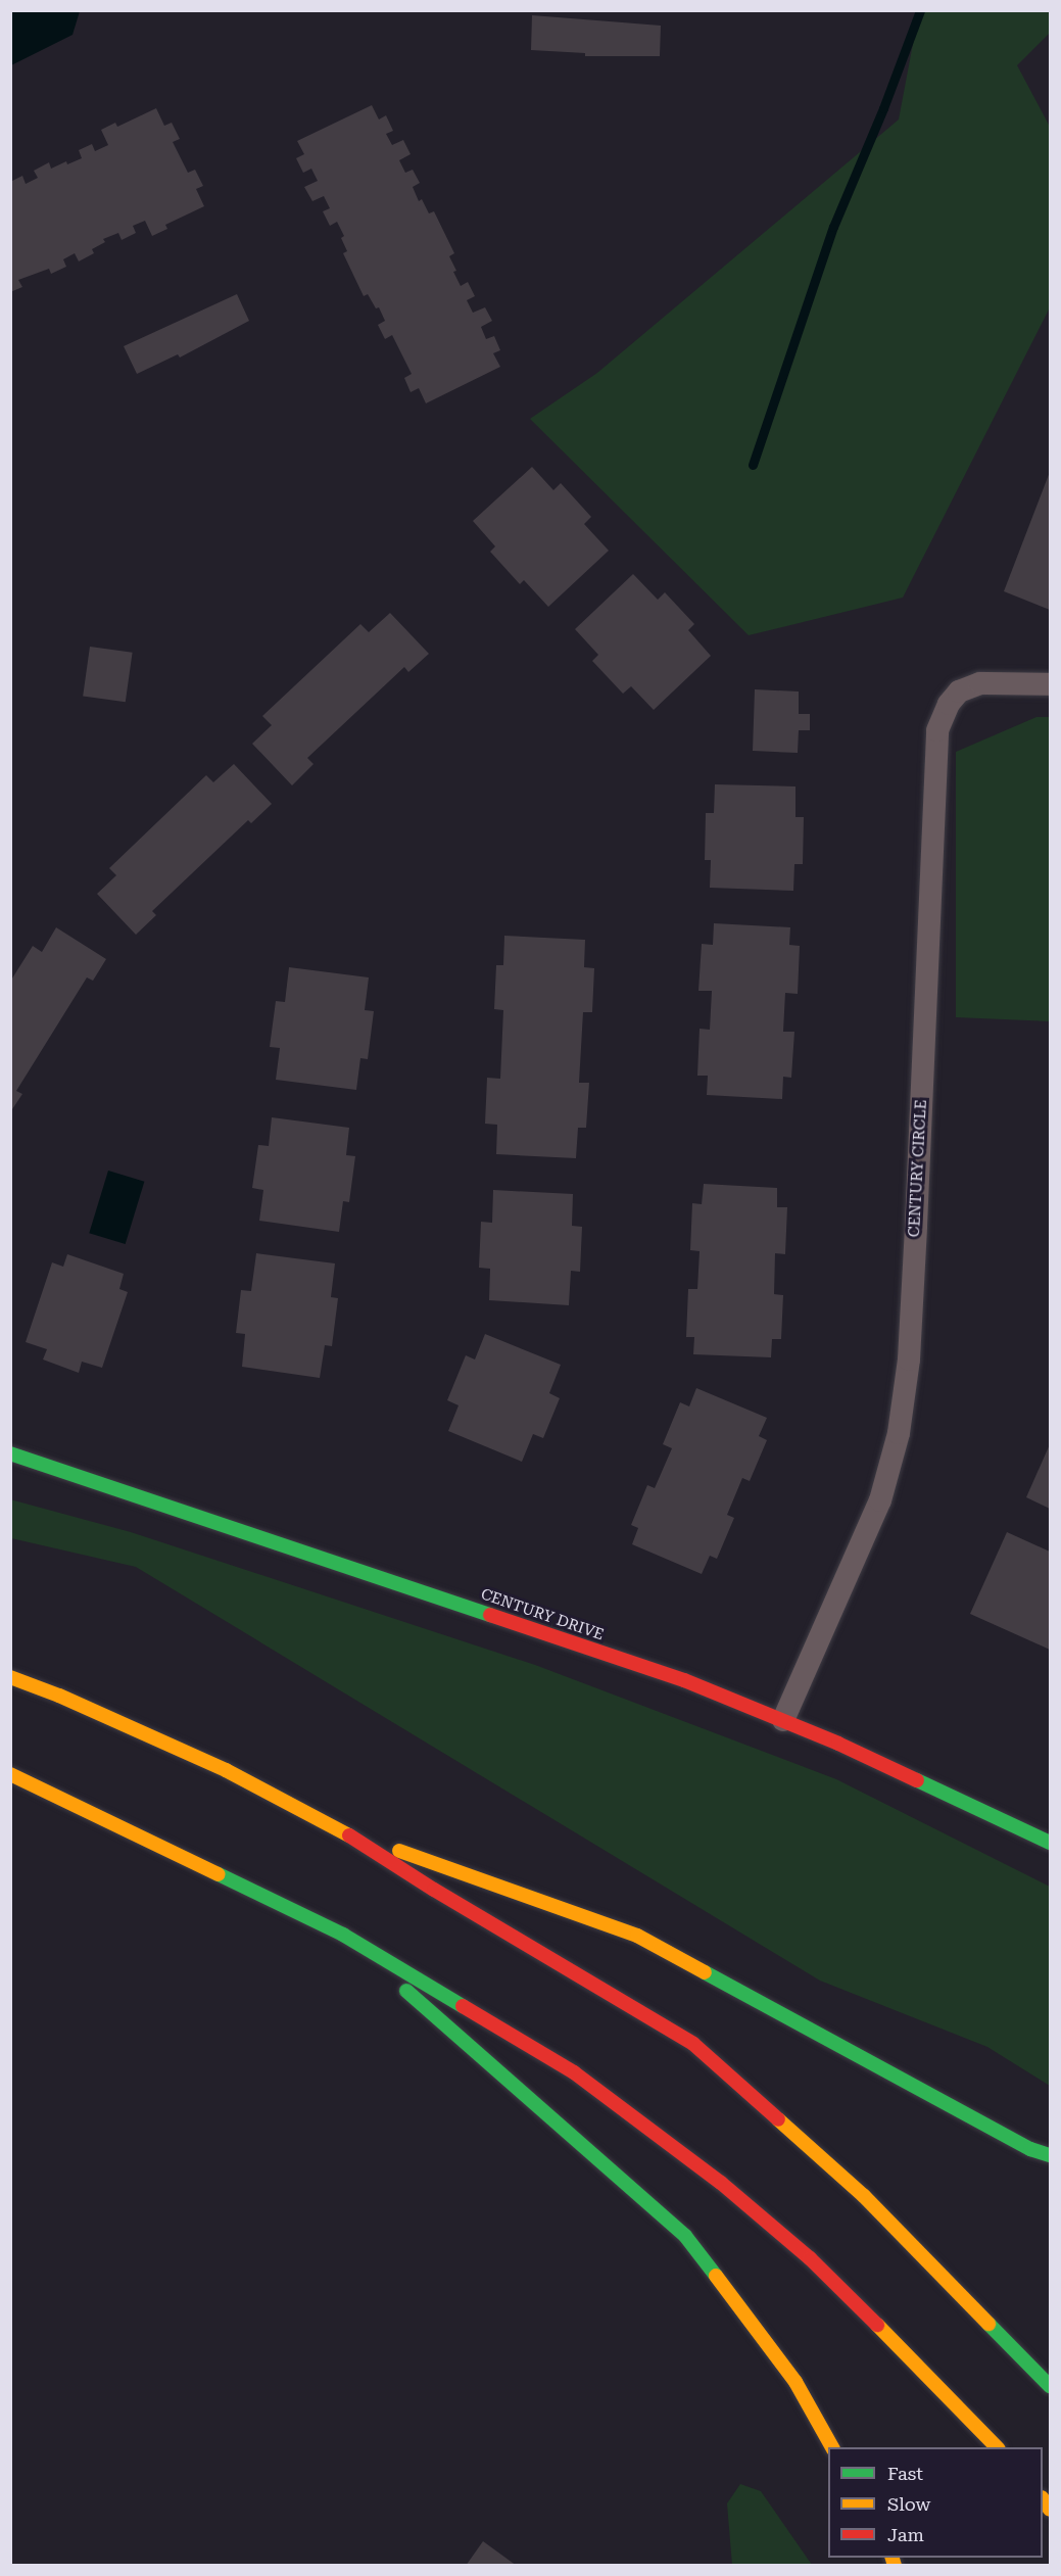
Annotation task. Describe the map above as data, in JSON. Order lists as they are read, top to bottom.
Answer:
{
  "streets": {
    "main road": ["CENTURY DRIVE"],
    "street": ["CENTURY CIRCLE"]
  },
  "crossings": [
    ["CENTURY CIRCLE", "CENTURY DRIVE"]
  ],
  "legend": ["Fast", "Slow", "Jam"]
}
